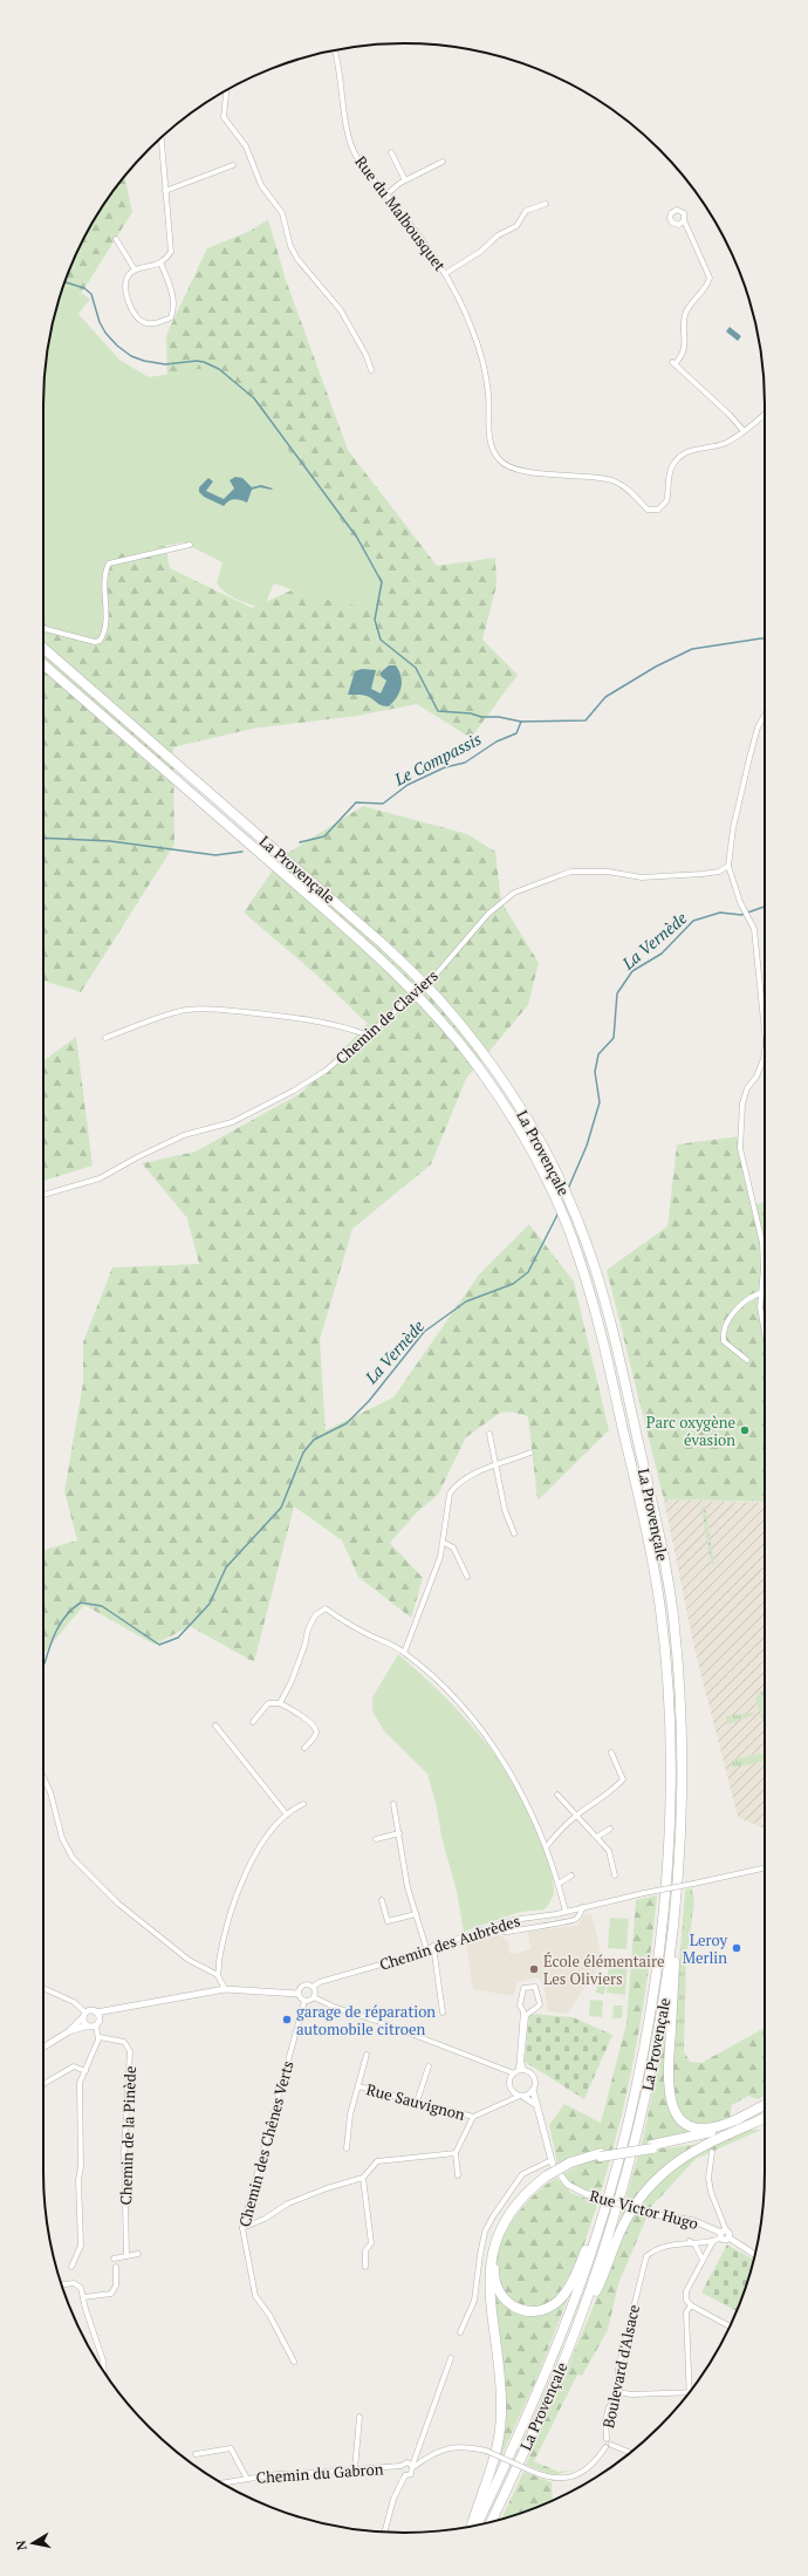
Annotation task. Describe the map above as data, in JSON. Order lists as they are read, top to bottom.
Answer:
{
  "streets": {
    "highway": ["La Provençale"],
    "street": [
      "Rue du Malbousquet",
      "Chemin de Claviers",
      "Chemin des Aubrèdes",
      "Rue Sauvignon",
      "Chemin de la Pinède",
      "Chemin des Chênes Verts",
      "Rue Victor Hugo",
      "Boulevard d'Alsace",
      "Chemin du Gabron"
    ]
  },
  "crossings": [
    ["Chemin des Aubrèdes", "Chemin des Chênes Verts"],
    ["Rue Victor Hugo", "Boulevard d'Alsace"],
    ["Boulevard d'Alsace", "Chemin du Gabron"]
  ],
  "water": ["Le Compassis", "La Vernède"],
  "places": [
    "Parc oxygène évasion",
    "Leroy Merlin",
    "École élémentaire Les Oliviers",
    "garage de réparation automobile citroen"
  ],
  "north": "left"
}
